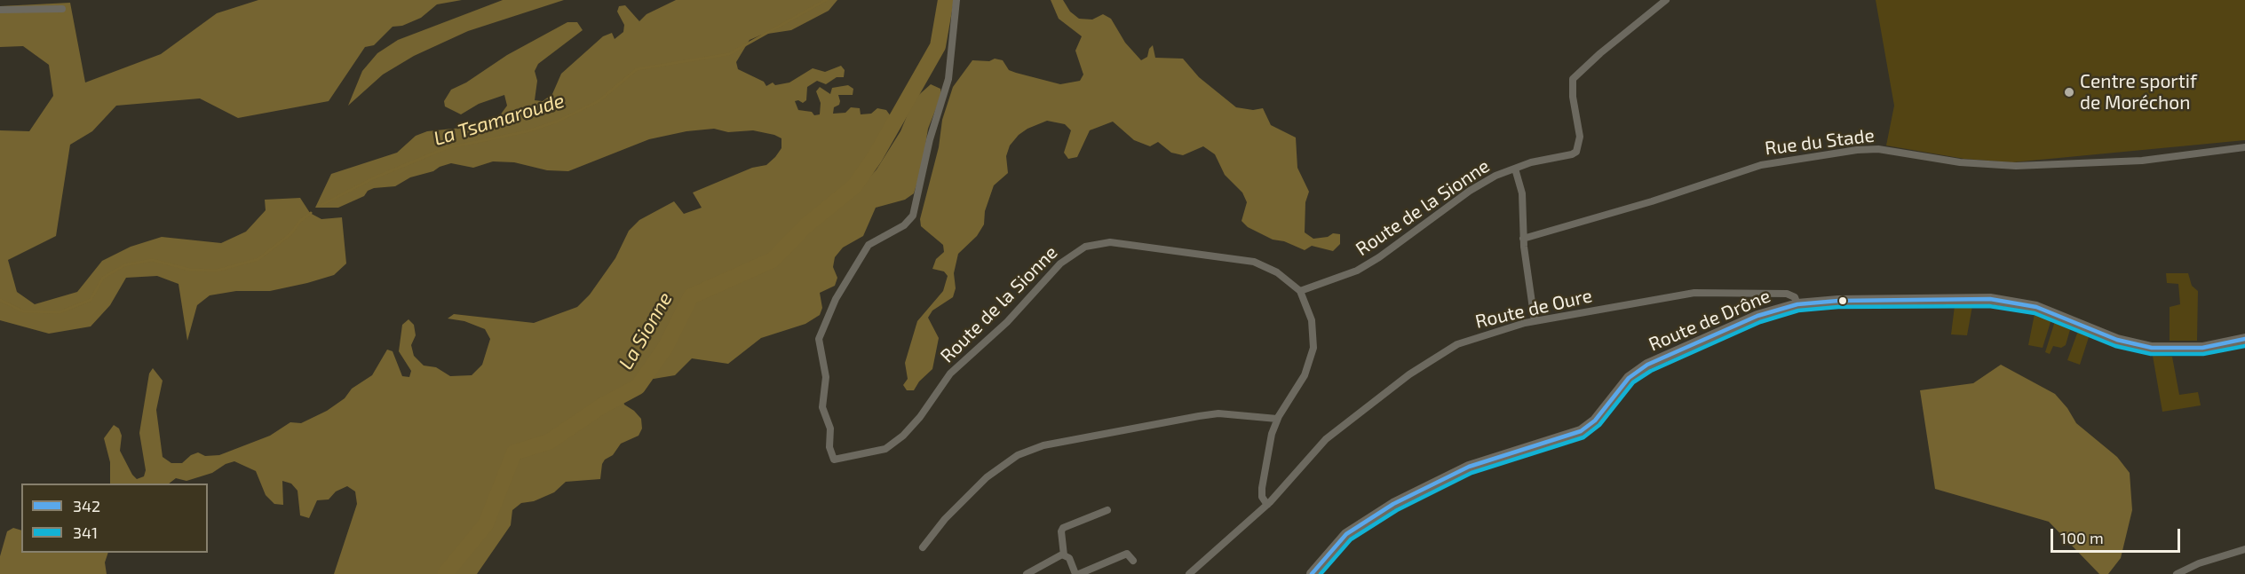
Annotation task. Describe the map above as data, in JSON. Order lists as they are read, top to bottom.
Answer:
{
  "streets": {
    "street": [
      "Rue du Stade",
      "Route de la Sionne",
      "Route de Oure",
      "Route de Drône"
    ]
  },
  "crossings": [
    ["Route de Oure", "Route de Drône"]
  ],
  "water": ["La Tsamaroude", "La Sionne"],
  "places": ["Centre sportif de Moréchon"],
  "lines": ["transit line 342", "transit line 341"],
  "legend": ["342", "341"],
  "scale_bar": "100 m"
}
